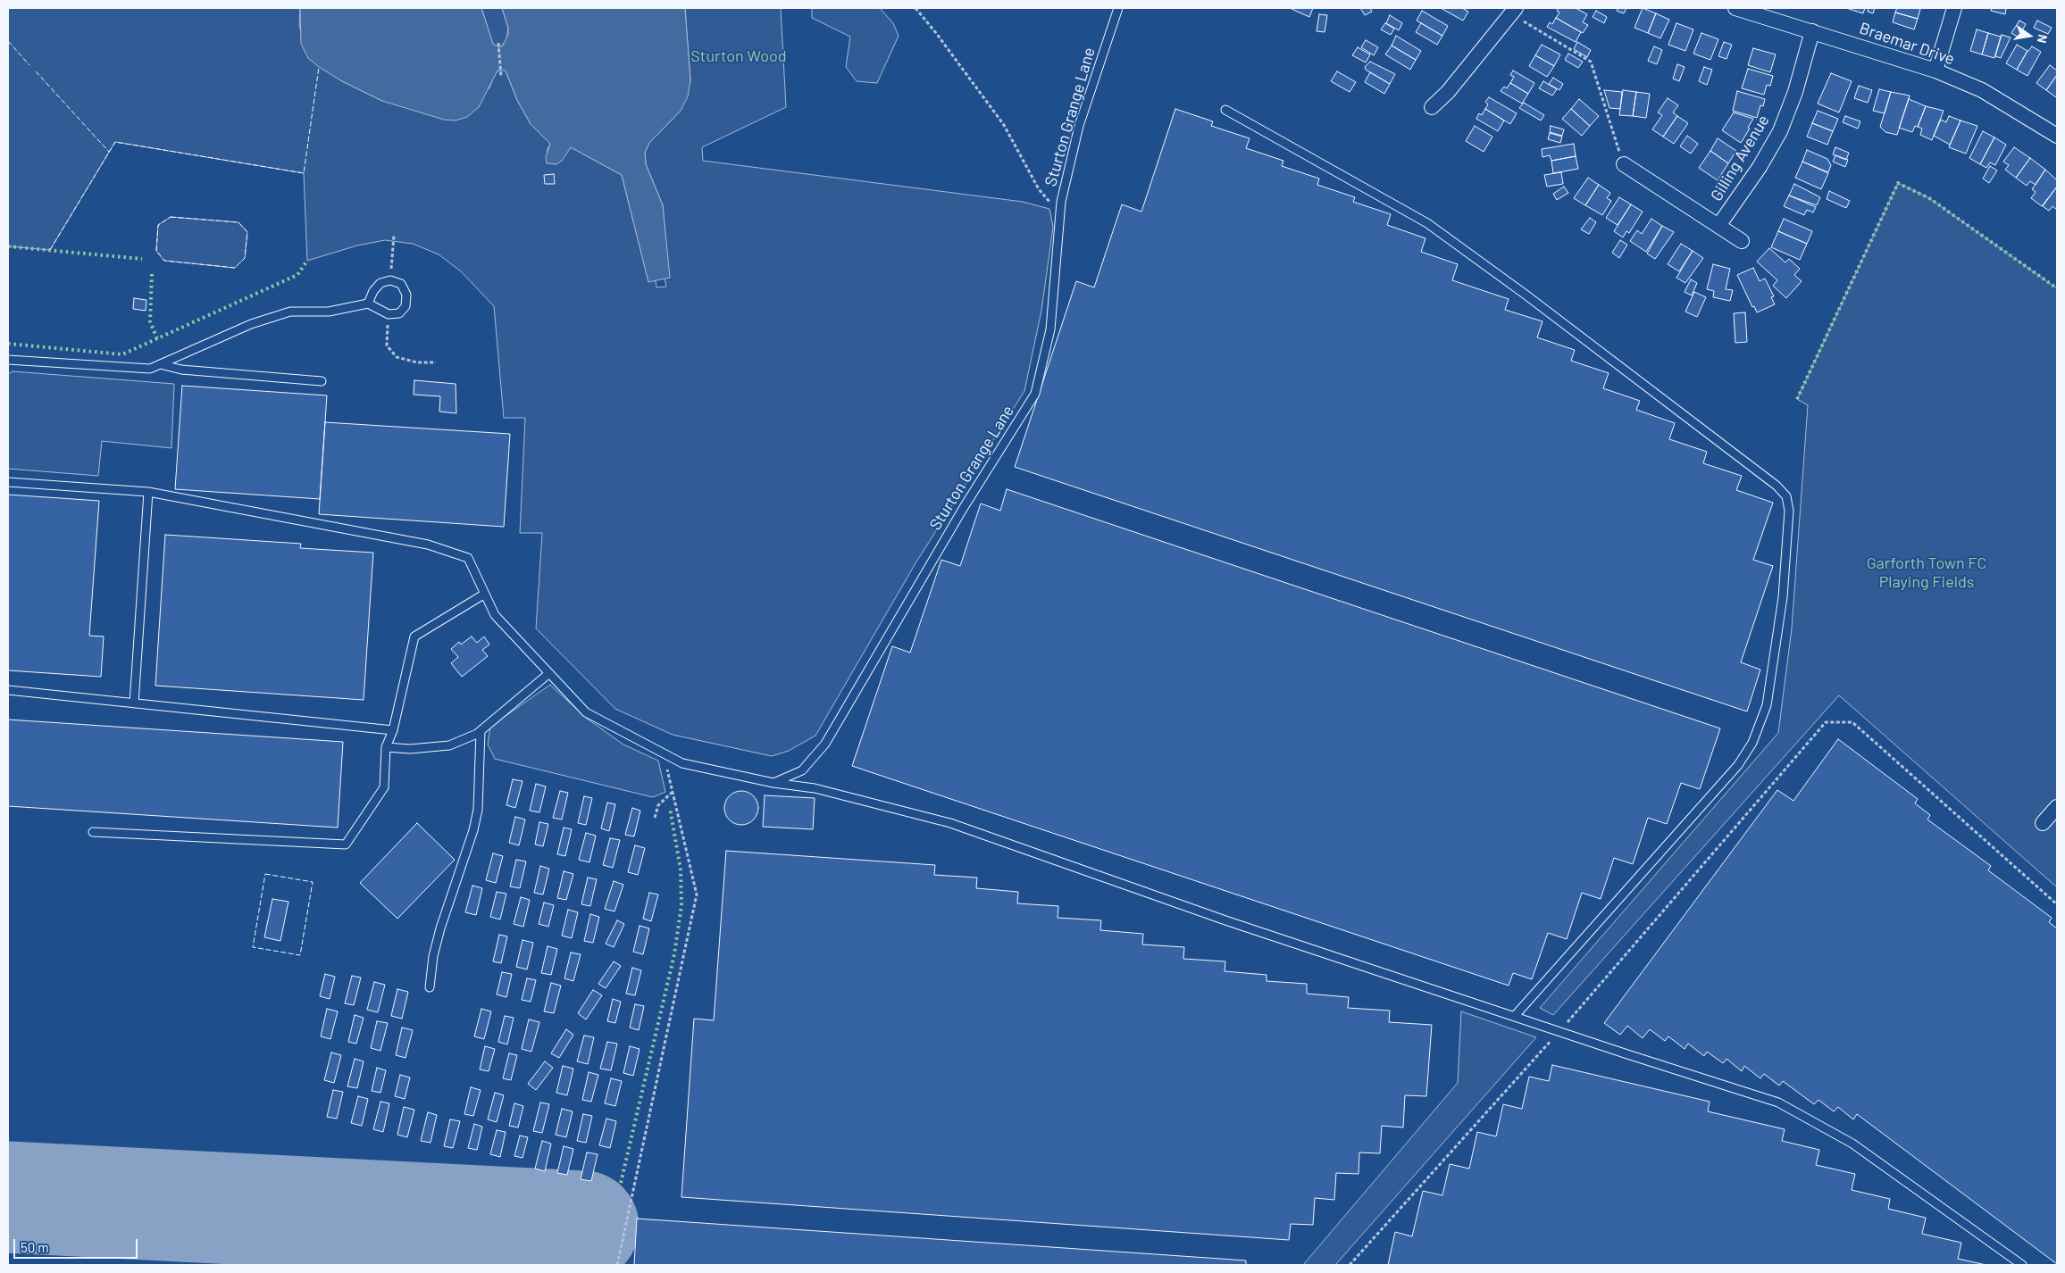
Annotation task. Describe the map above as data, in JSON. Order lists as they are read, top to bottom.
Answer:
{
  "streets": {
    "street": ["Braemar Drive", "Gilling Avenue"],
    "lane": ["Sturton Grange Lane"]
  },
  "crossings": [
    ["Braemar Drive", "Gilling Avenue"]
  ],
  "parks": ["Sturton Wood", "Garforth Town FC Playing Fields"],
  "scale_bar": "50 m",
  "north": "right"
}
